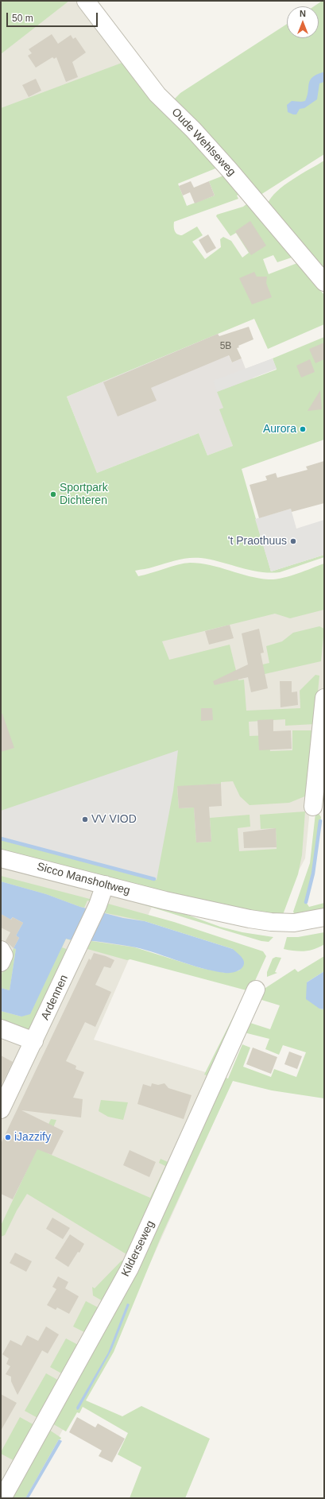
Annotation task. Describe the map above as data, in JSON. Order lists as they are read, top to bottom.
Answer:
{
  "streets": {
    "street": [
      "Oude Wehlseweg",
      "Sicco Mansholtweg",
      "Ardennen",
      "Kilderseweg"
    ]
  },
  "crossings": [
    ["Sicco Mansholtweg", "Ardennen"]
  ],
  "places": [
    "Aurora",
    "Sportpark Dichteren",
    "'t Praothuus",
    "VV VIOD",
    "iJazzify"
  ],
  "house_numbers": ["5B"],
  "scale_bar": "50 m",
  "north": "top"
}
